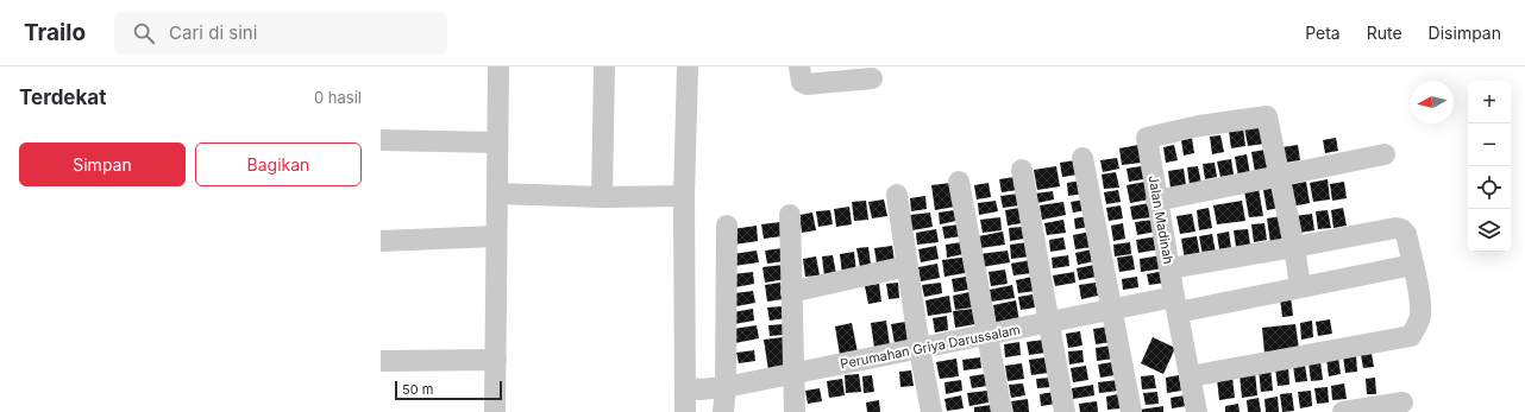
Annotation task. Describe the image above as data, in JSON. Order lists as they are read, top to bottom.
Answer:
{
  "streets": {
    "street": ["Jalan Madinah", "Perumahan Griya Darussalam"]
  },
  "crossings": [
    ["Jalan Madinah", "Perumahan Griya Darussalam"]
  ],
  "scale_bar": "50 m",
  "north": "left",
  "page": {
    "header": "Trailo",
    "search": "Cari di sini",
    "nav": ["Peta", "Rute", "Disimpan"],
    "heading": ["Terdekat", "0 hasil"],
    "map_buttons": ["+", "−"],
    "buttons": ["Simpan", "Bagikan"],
    "scale": "50 m"
  }
}
